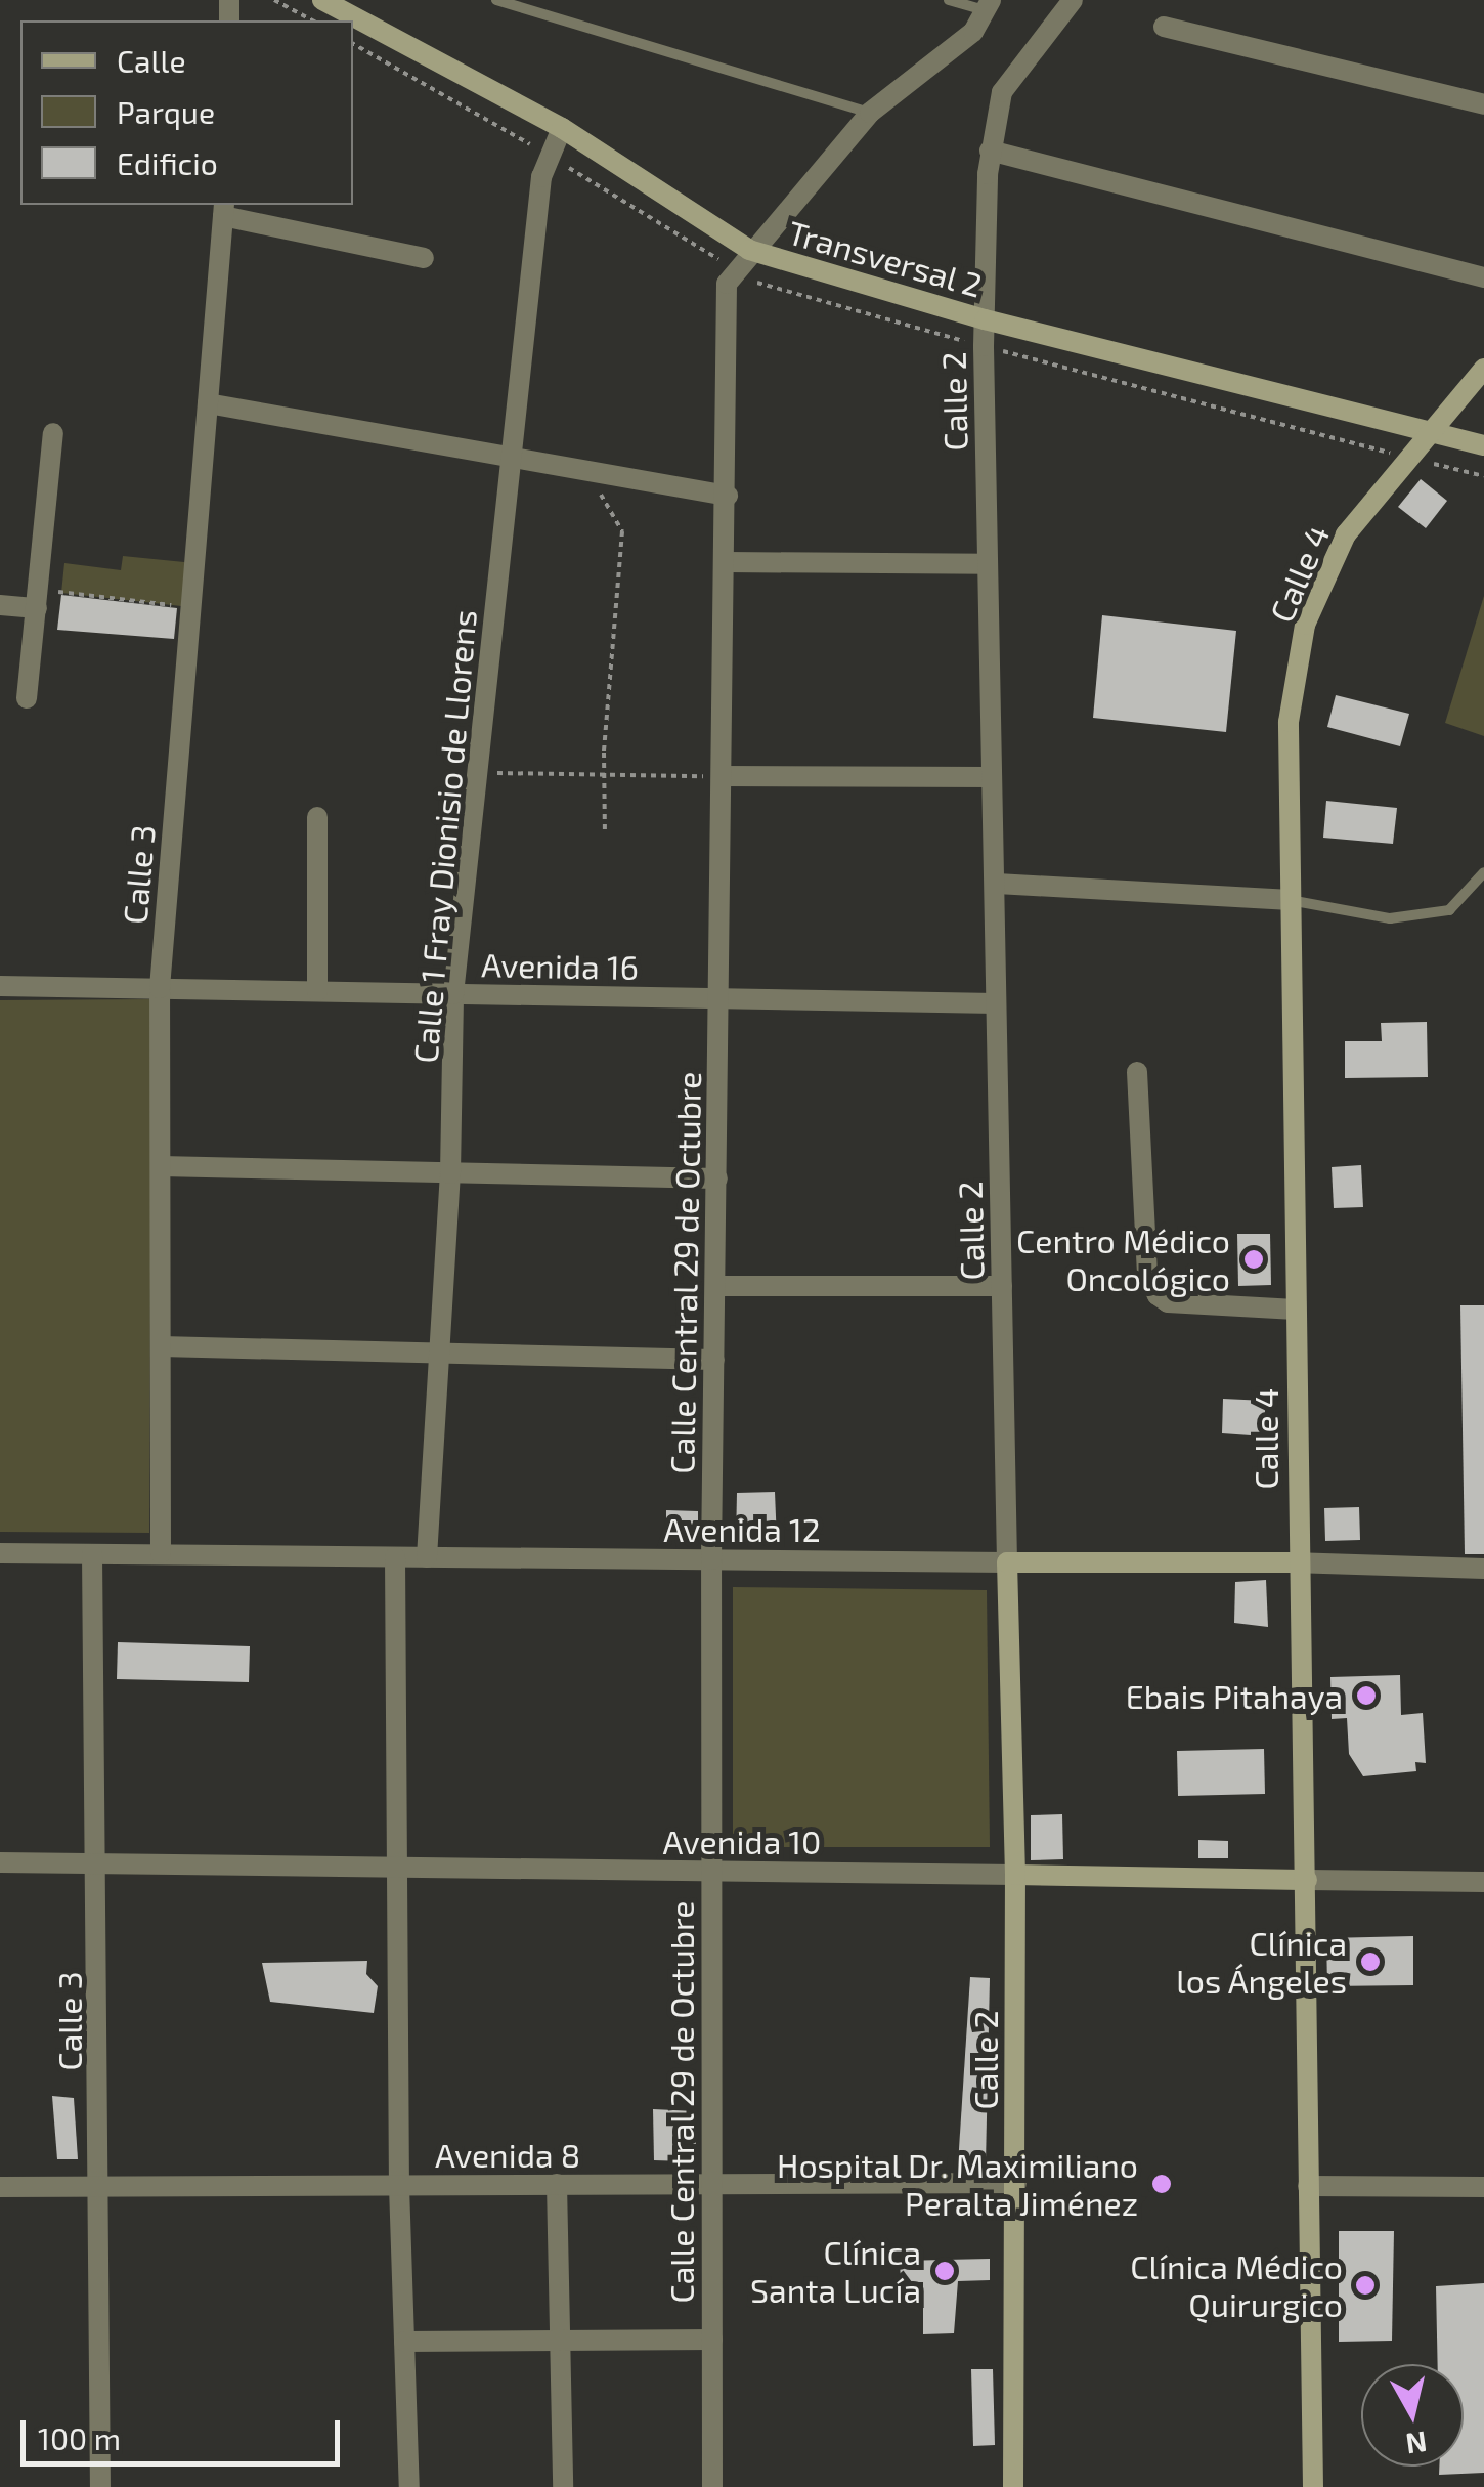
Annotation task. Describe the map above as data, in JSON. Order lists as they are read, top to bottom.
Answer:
{
  "streets": {
    "street": [
      "Transversal 2",
      "Calle 2",
      "Calle 4",
      "Calle 1 Fray Dionisio de Llorens",
      "Calle 3",
      "Avenida 16",
      "Calle Central 29 de Octubre",
      "Avenida 12",
      "Avenida 10",
      "Avenida 8"
    ]
  },
  "crossings": [
    ["Transversal 2", "Calle 2"],
    ["Transversal 2", "Calle 4"],
    ["Transversal 2", "Calle 1 Fray Dionisio de Llorens"],
    ["Transversal 2", "Calle Central 29 de Octubre"],
    ["Calle 2", "Avenida 16"],
    ["Calle 2", "Avenida 12"],
    ["Calle 2", "Avenida 10"],
    ["Calle 2", "Avenida 8"],
    ["Calle 4", "Avenida 12"],
    ["Calle 4", "Avenida 10"],
    ["Calle 1 Fray Dionisio de Llorens", "Avenida 16"],
    ["Calle 1 Fray Dionisio de Llorens", "Avenida 12"],
    ["Calle 3", "Avenida 16"],
    ["Calle 3", "Avenida 12"],
    ["Calle 3", "Avenida 10"],
    ["Calle 3", "Avenida 8"],
    ["Avenida 16", "Calle Central 29 de Octubre"],
    ["Calle Central 29 de Octubre", "Avenida 12"],
    ["Calle Central 29 de Octubre", "Avenida 10"],
    ["Calle Central 29 de Octubre", "Avenida 8"]
  ],
  "places": [
    "Centro Médico Oncológico",
    "Ebais Pitahaya",
    "Clínica los Ángeles",
    "Hospital Dr. Maximiliano Peralta Jiménez",
    "Clínica Santa Lucía",
    "Clínica Médico Quirurgico"
  ],
  "legend": ["Calle", "Parque", "Edificio"],
  "scale_bar": "100 m",
  "north": "bottom"
}
